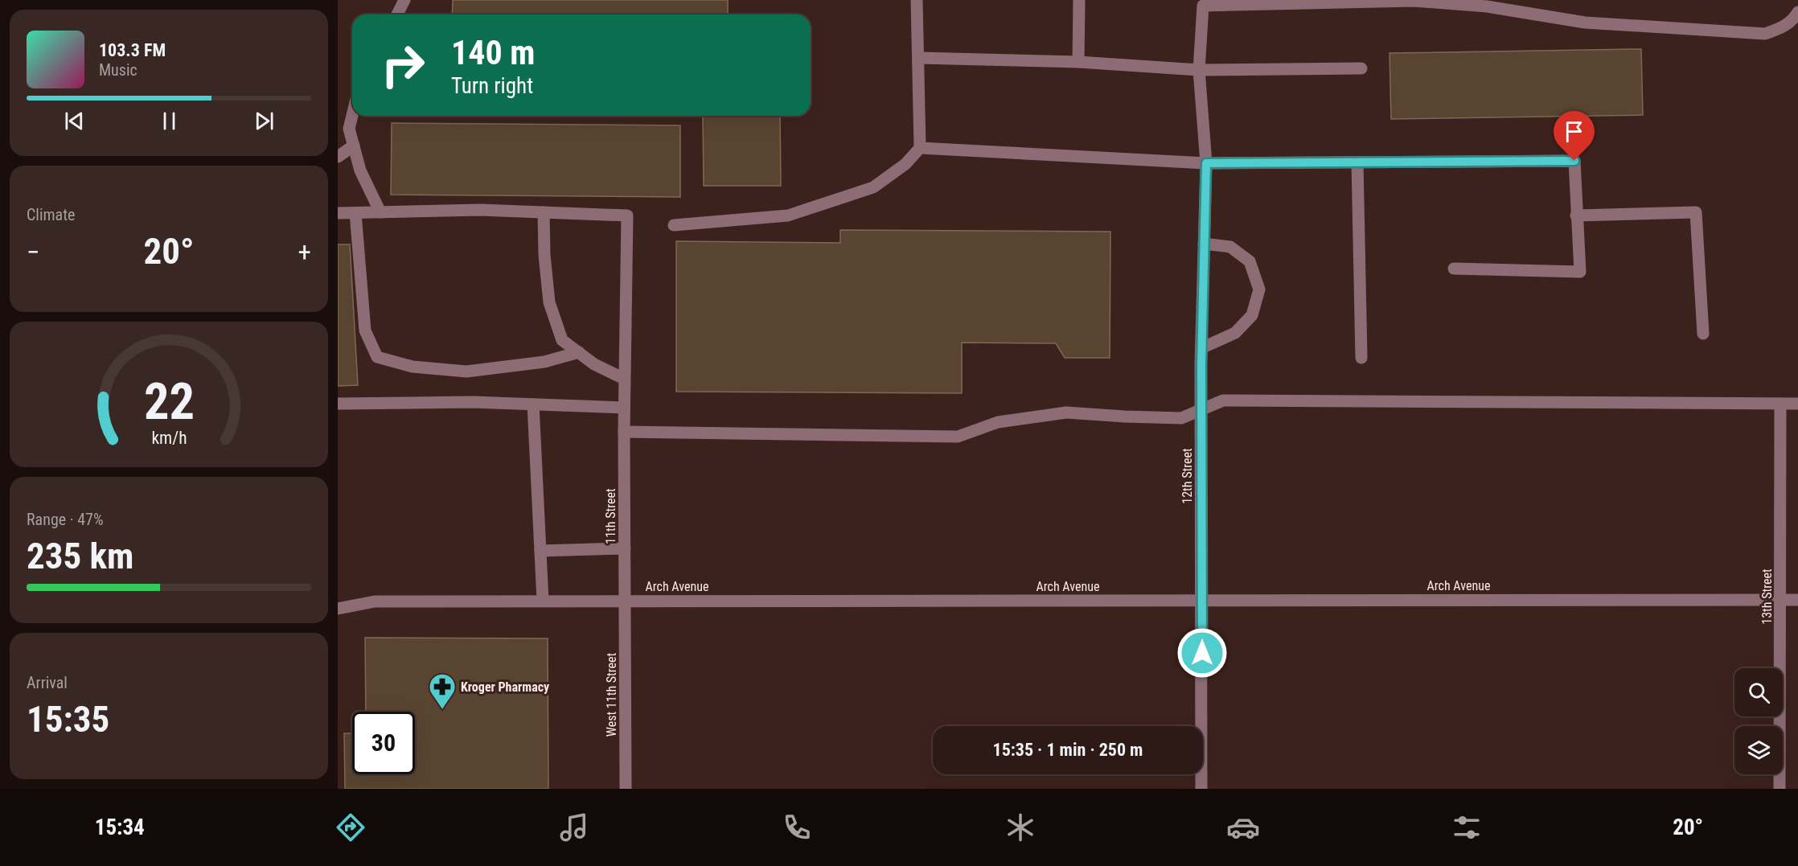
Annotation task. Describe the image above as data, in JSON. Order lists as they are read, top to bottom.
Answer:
{
  "streets": {
    "street": [
      "12th Street",
      "11th Street",
      "Arch Avenue",
      "13th Street",
      "West 11th Street"
    ]
  },
  "crossings": [
    ["12th Street", "Arch Avenue"],
    ["11th Street", "Arch Avenue"],
    ["11th Street", "West 11th Street"],
    ["Arch Avenue", "13th Street"],
    ["Arch Avenue", "West 11th Street"]
  ],
  "places": {
    "pharmacy": ["Kroger Pharmacy"]
  },
  "page": {
    "turn": ["140 m", "Turn right"],
    "song": ["103.3 FM", "Music"],
    "tile": [
      "Climate",
      ["Range · 47%", "235 km"],
      ["Arrival", "15:35"]
    ],
    "heat": ["−", "20°", "+"],
    "limit": "30",
    "trip": "15:35 · 1 min · 250 m",
    "tabs": ["15:34", "20°"],
    "gauge": ["22", "km/h"]
  }
}
